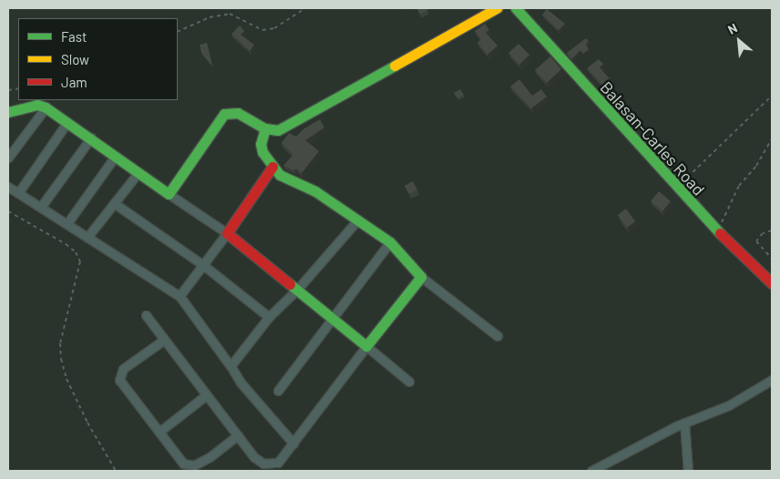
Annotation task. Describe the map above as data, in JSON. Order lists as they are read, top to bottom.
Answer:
{
  "streets": {
    "street": ["Balasan-Carles Road"]
  },
  "legend": ["Fast", "Slow", "Jam"],
  "north": "top left"
}
